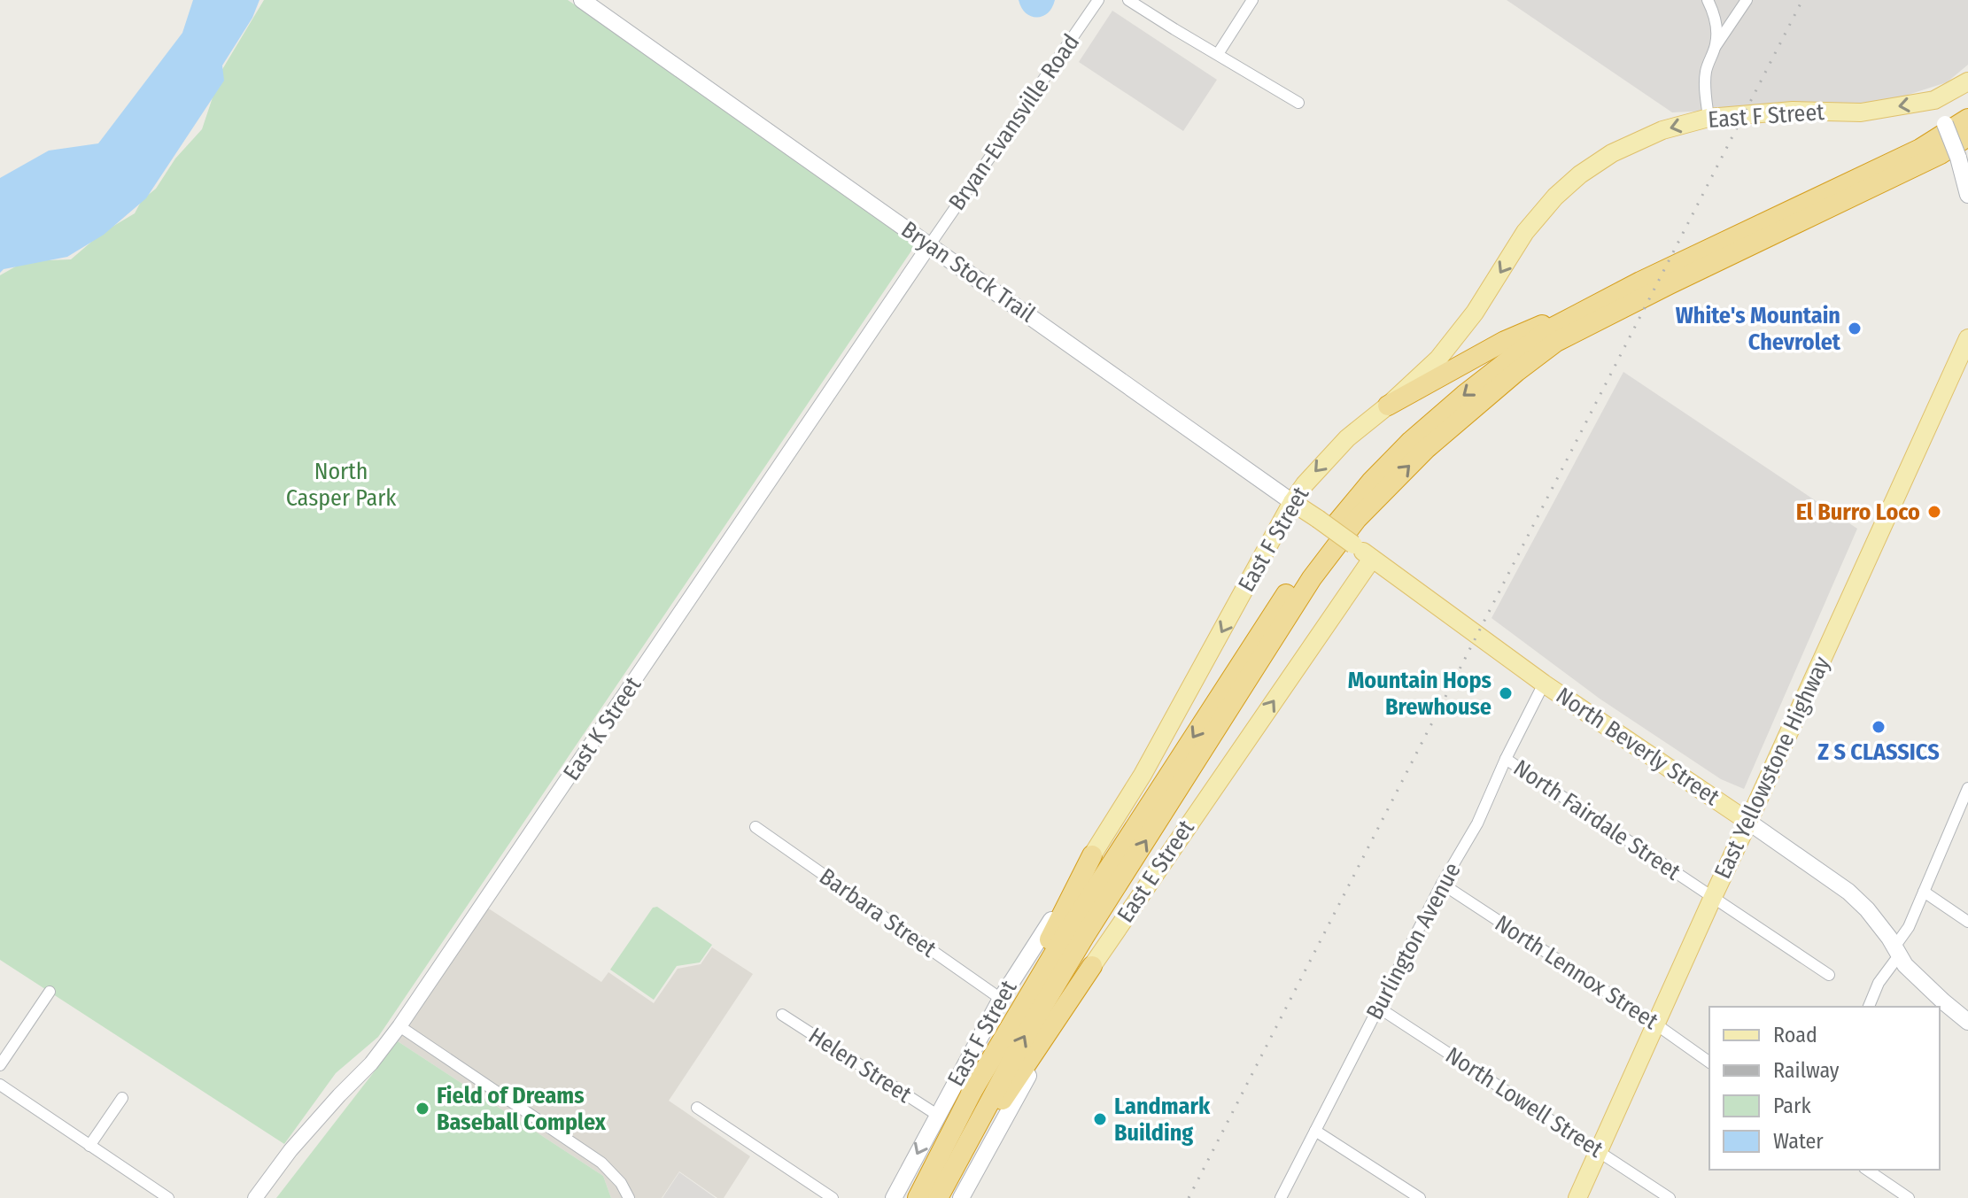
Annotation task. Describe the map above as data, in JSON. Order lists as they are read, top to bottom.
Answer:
{
  "streets": {
    "main road": [
      "East F Street",
      "Bryan Stock Trail",
      "North Beverly Street",
      "East Yellowstone Highway",
      "East E Street"
    ],
    "street": [
      "Bryan-Evansville Road",
      "East K Street",
      "North Fairdale Street",
      "Barbara Street",
      "Burlington Avenue",
      "North Lennox Street",
      "Helen Street",
      "North Lowell Street"
    ]
  },
  "crossings": [
    ["East F Street", "Bryan Stock Trail"],
    ["East F Street", "Barbara Street"],
    ["East F Street", "Helen Street"],
    ["Bryan-Evansville Road", "Bryan Stock Trail"],
    ["Bryan-Evansville Road", "East K Street"],
    ["Bryan Stock Trail", "East K Street"],
    ["Bryan Stock Trail", "North Beverly Street"],
    ["North Beverly Street", "East Yellowstone Highway"],
    ["North Beverly Street", "East E Street"],
    ["North Beverly Street", "Burlington Avenue"],
    ["East Yellowstone Highway", "North Fairdale Street"],
    ["East Yellowstone Highway", "North Lennox Street"],
    ["East Yellowstone Highway", "North Lowell Street"],
    ["North Fairdale Street", "Burlington Avenue"],
    ["Burlington Avenue", "North Lennox Street"],
    ["Burlington Avenue", "North Lowell Street"]
  ],
  "one_way": ["East F Street", "East E Street"],
  "parks": ["North Casper Park"],
  "places": [
    "White's Mountain Chevrolet",
    "El Burro Loco",
    "Mountain Hops Brewhouse",
    "Z S CLASSICS",
    "Field of Dreams Baseball Complex",
    "Landmark Building"
  ],
  "legend": [
    "Road",
    "Railway",
    "Park",
    "Water"
  ]
}
